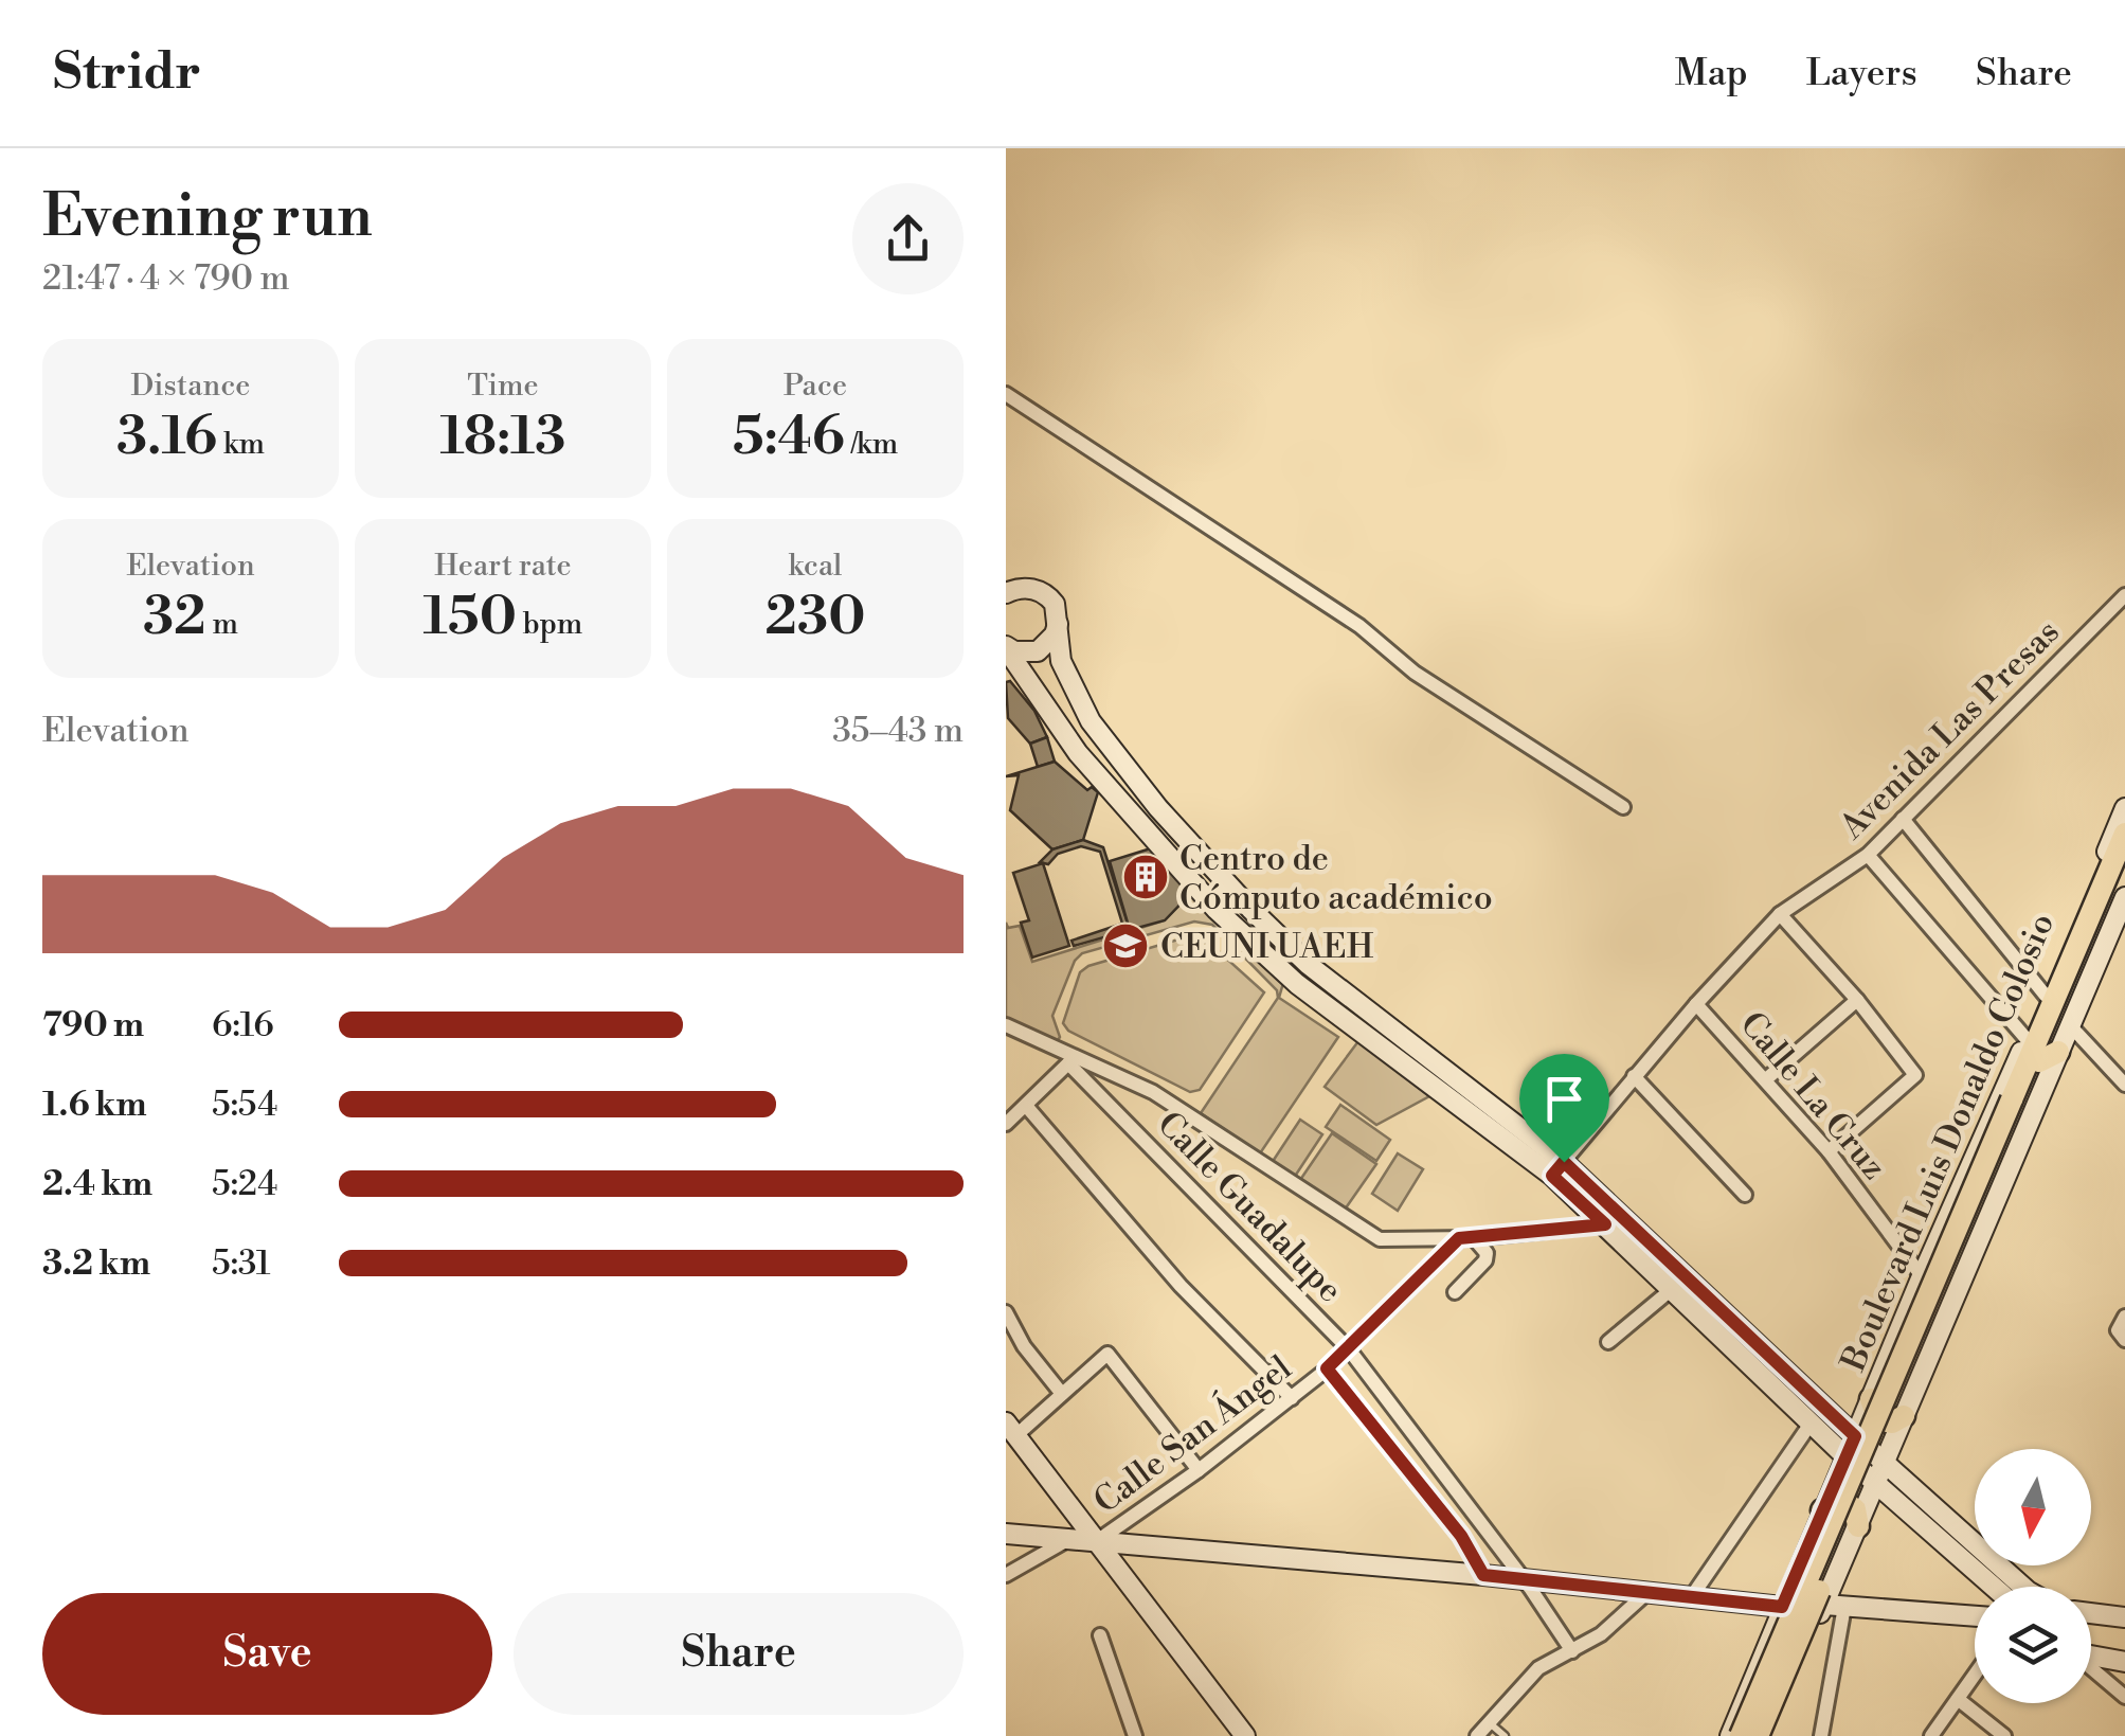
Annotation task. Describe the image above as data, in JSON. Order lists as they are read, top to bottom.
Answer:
{
  "streets": {
    "street": [
      "Avenida Las Presas",
      "Calle La Cruz",
      "Boulevard Luis Donaldo Colosio",
      "Calle Guadalupe",
      "Calle San Ángel"
    ]
  },
  "crossings": [
    ["Avenida Las Presas", "Calle La Cruz"],
    ["Calle La Cruz", "Boulevard Luis Donaldo Colosio"],
    ["Calle Guadalupe", "Calle San Ángel"]
  ],
  "places": {
    "building": ["Centro de Cómputo académico"],
    "school or university": ["CEUNI UAEH"]
  },
  "north": "bottom",
  "page": {
    "header": "Stridr",
    "nav": ["Map", "Layers", "Share"],
    "heading": ["Evening run", "21:47 · 4 × 790 m"],
    "stats": [
      ["Distance", "3.16 km"],
      ["Time", "18:13"],
      ["Pace", "5:46 /km"],
      ["Elevation", "32 m"],
      ["Heart rate", "150 bpm"],
      ["kcal", "230"]
    ],
    "chart": ["Elevation", "35–43 m"],
    "list": [
      {
        "name": "790 m",
        "note": "6:16"
      },
      {
        "name": "1.6 km",
        "note": "5:54"
      },
      {
        "name": "2.4 km",
        "note": "5:24"
      },
      {
        "name": "3.2 km",
        "note": "5:31"
      }
    ],
    "buttons": ["Save", "Share"]
  }
}
